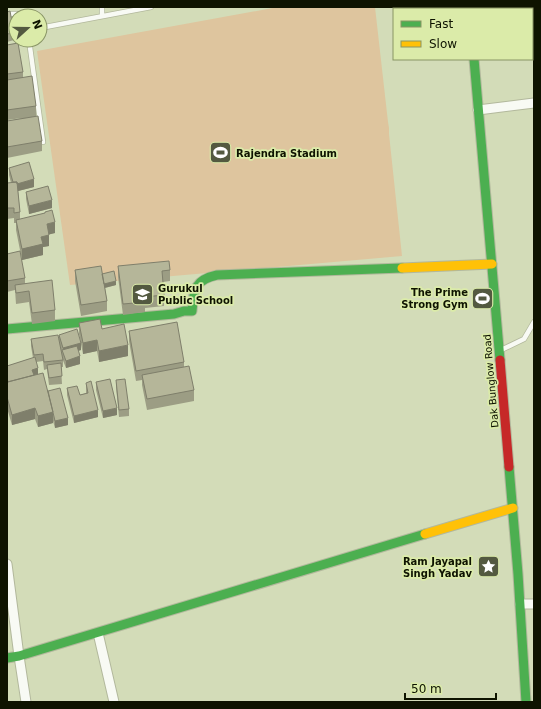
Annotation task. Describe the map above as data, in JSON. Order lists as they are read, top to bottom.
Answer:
{
  "streets": {
    "street": ["Dak Bunglow Road"]
  },
  "places": {
    "sports": ["Rajendra Stadium", "The Prime Strong Gym"],
    "school or university": ["Gurukul Public School"],
    "place": ["Ram Jayapal Singh Yadav"]
  },
  "legend": ["Fast", "Slow"],
  "scale_bar": "50 m",
  "north": "right"
}
